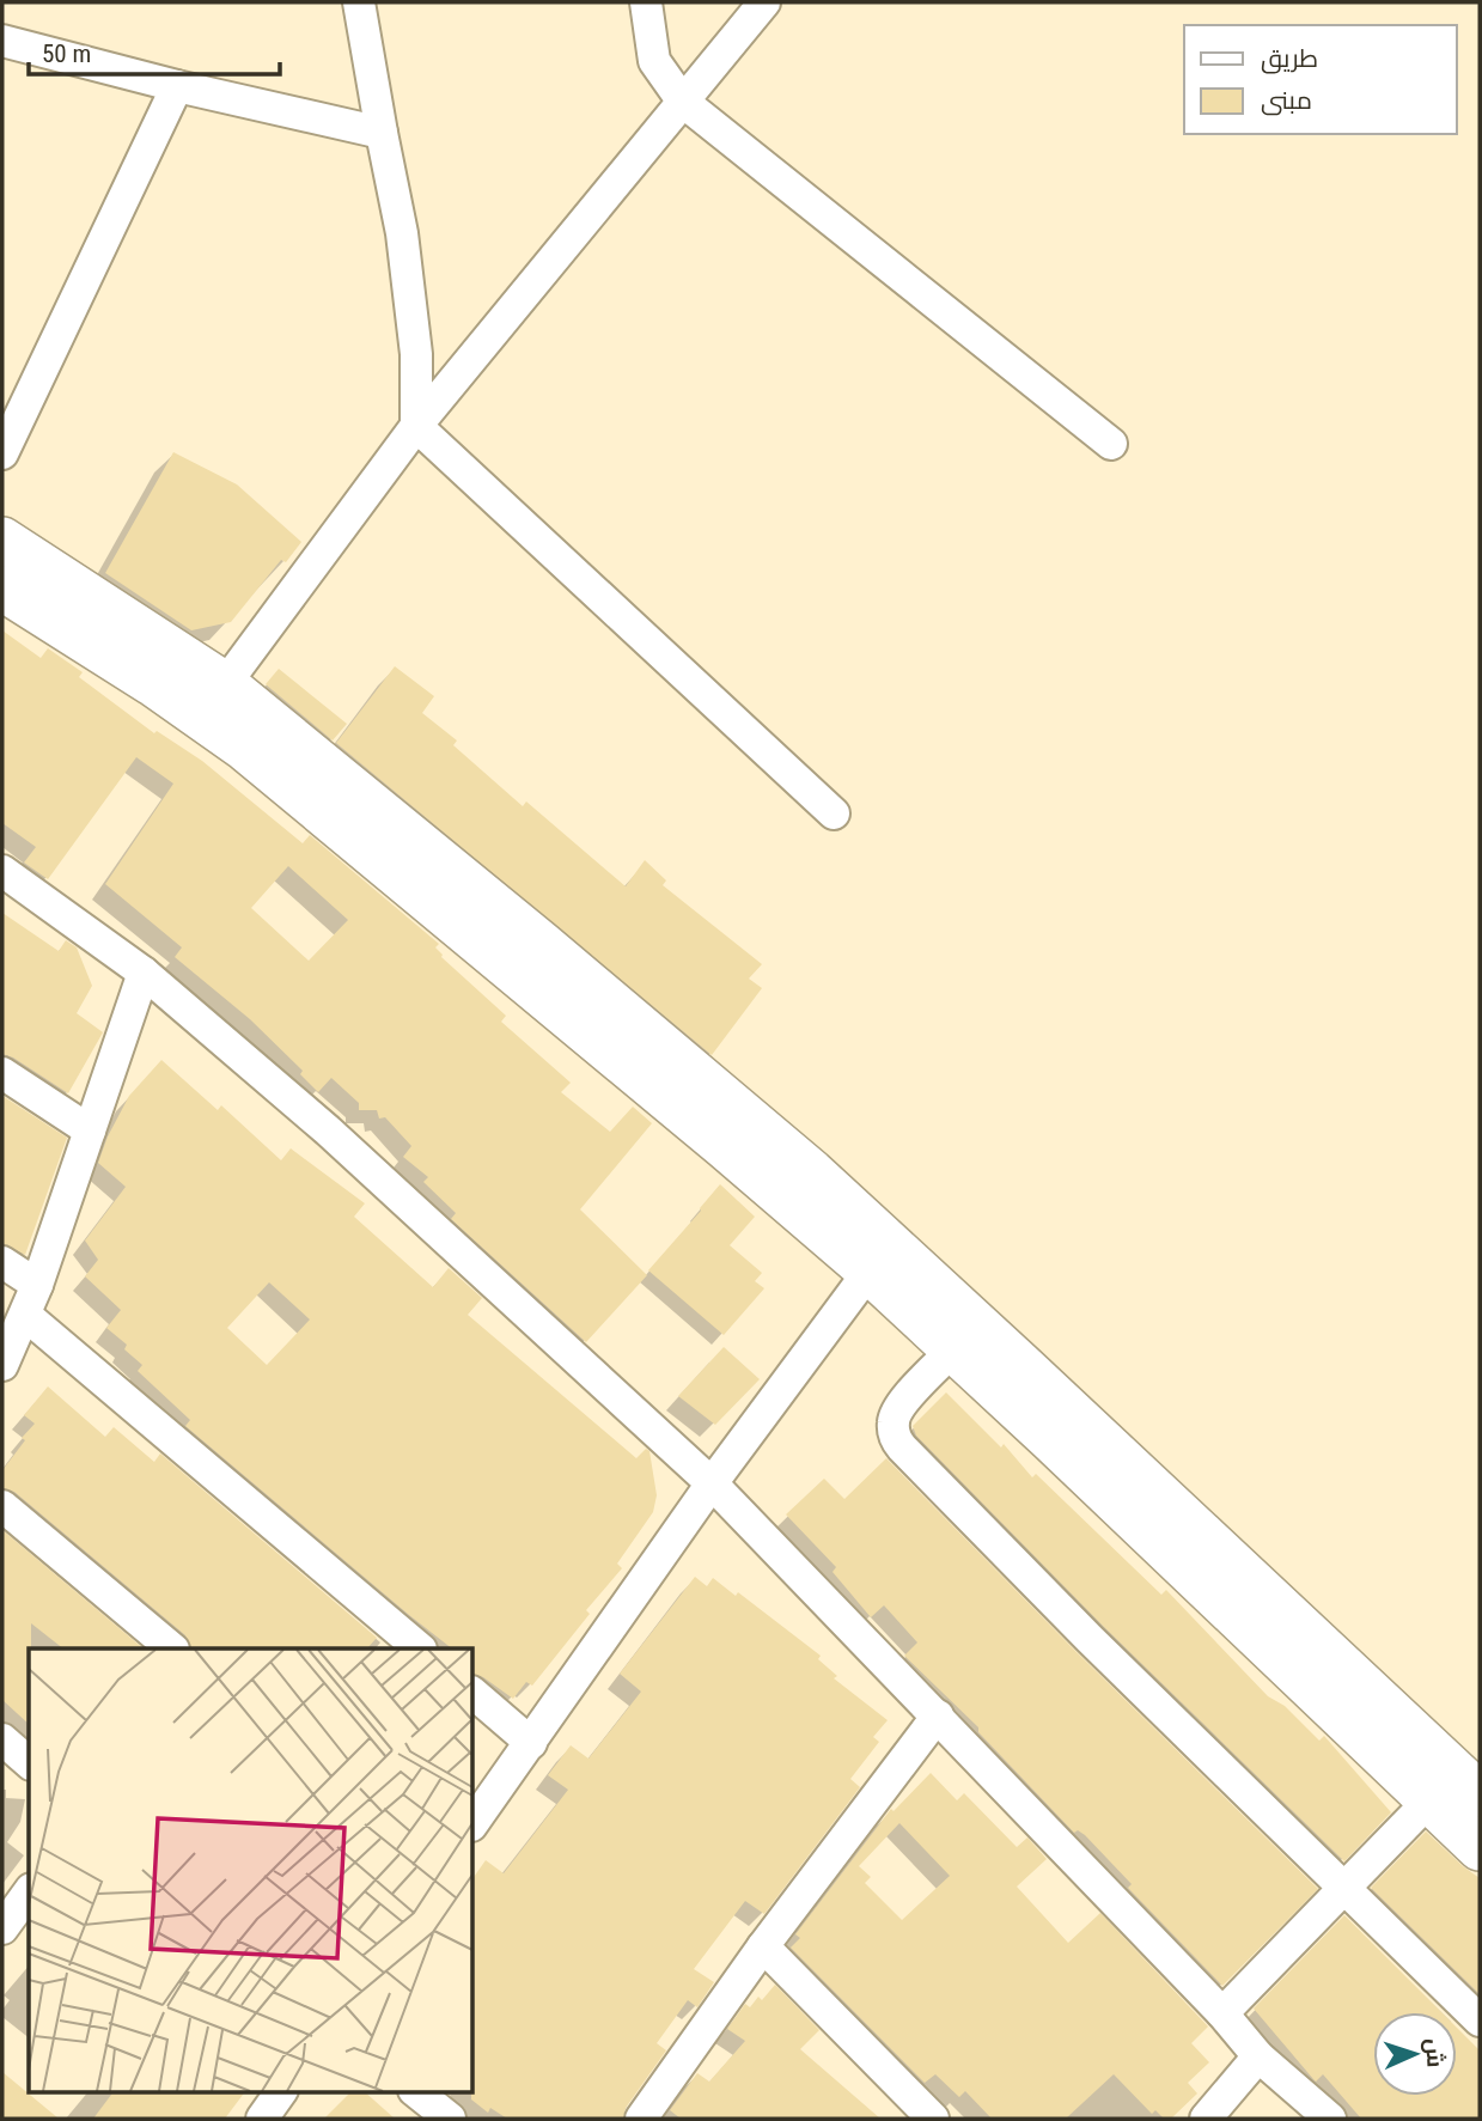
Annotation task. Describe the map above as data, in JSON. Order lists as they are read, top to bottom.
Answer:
{
  "legend": ["طريق", "مبنى"],
  "scale_bar": "50 m",
  "north": "right"
}
